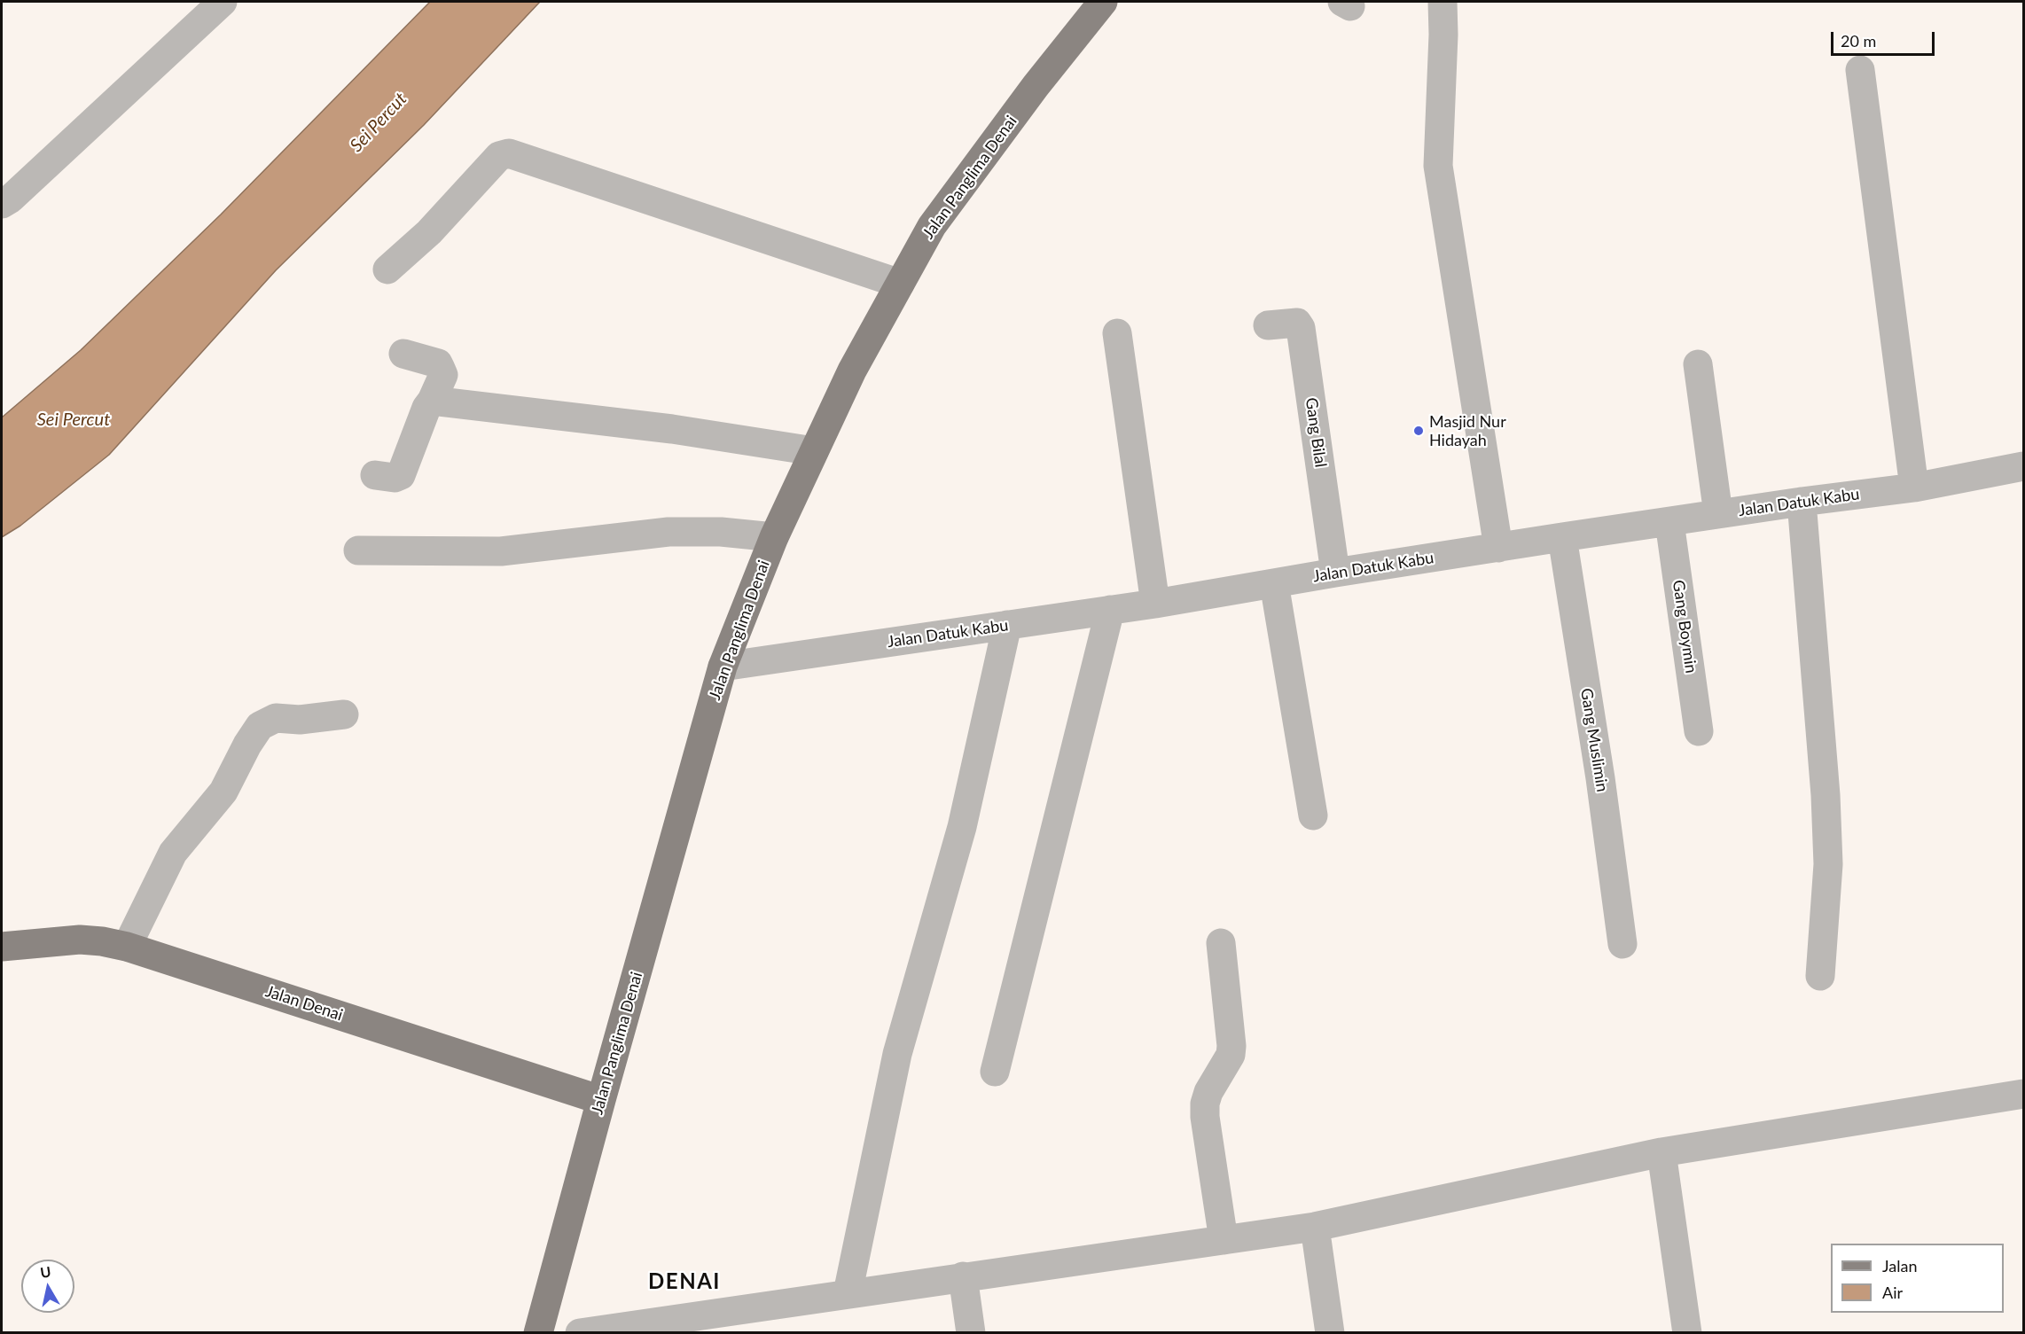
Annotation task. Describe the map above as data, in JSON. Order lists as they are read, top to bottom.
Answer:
{
  "streets": {
    "main road": ["Jalan Panglima Denai", "Jalan Denai"],
    "street": [
      "Gang Bilal",
      "Jalan Datuk Kabu",
      "Gang Boymin",
      "Gang Muslimin"
    ]
  },
  "crossings": [
    ["Jalan Panglima Denai", "Jalan Datuk Kabu"],
    ["Jalan Panglima Denai", "Jalan Denai"],
    ["Gang Bilal", "Jalan Datuk Kabu"],
    ["Jalan Datuk Kabu", "Gang Boymin"],
    ["Jalan Datuk Kabu", "Gang Muslimin"]
  ],
  "districts": ["DENAI"],
  "water": ["Sei Percut"],
  "places": ["Masjid Nur Hidayah"],
  "legend": ["Jalan", "Air"],
  "scale_bar": "20 m",
  "north": "top"
}
